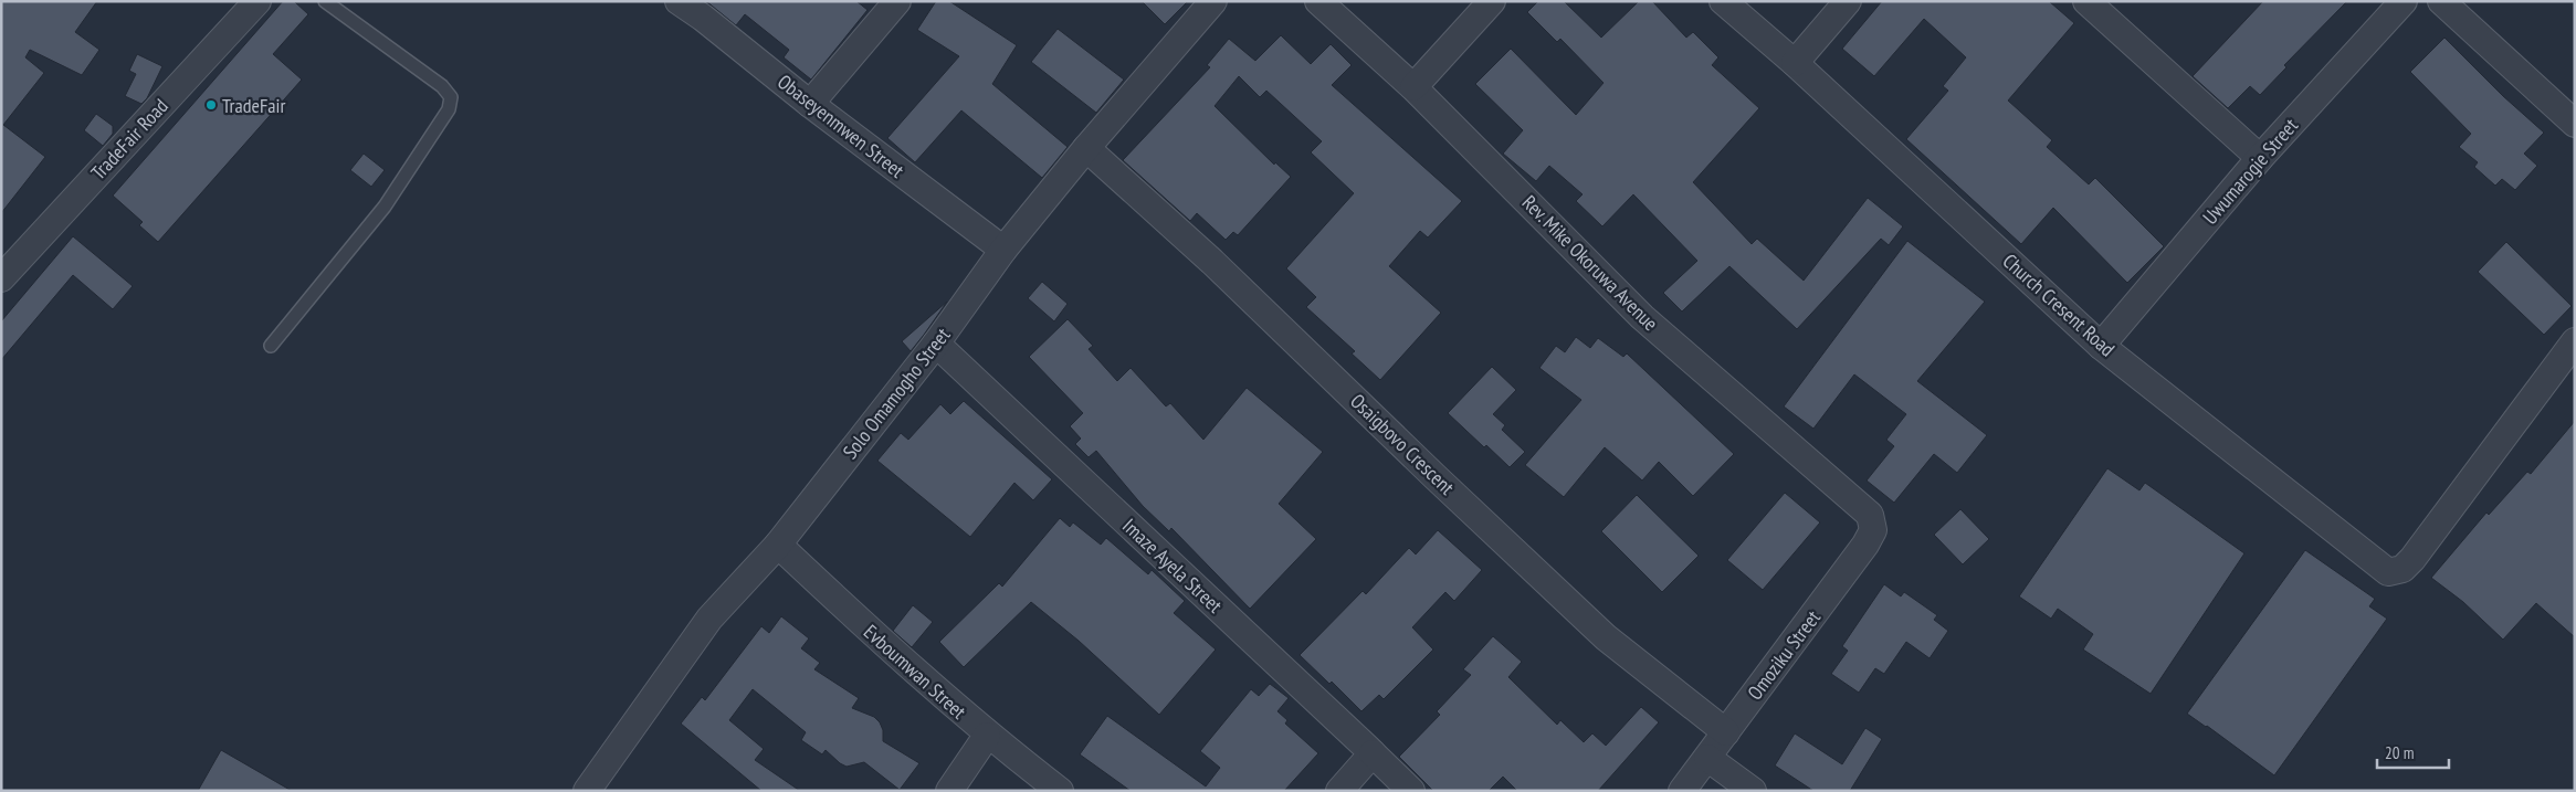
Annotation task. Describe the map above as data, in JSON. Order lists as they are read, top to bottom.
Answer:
{
  "streets": {
    "street": [
      "Obaseyenmwen Street",
      "TradeFair Road",
      "Uwumarogie Street",
      "Rev. Mike Okoruwa Avenue",
      "Church Cresent Road",
      "Solo Omamogho Street",
      "Osaigbovo Crescent",
      "Imaze Ayela Street",
      "Omoziku Street",
      "Evboumwan Street"
    ]
  },
  "crossings": [
    ["Obaseyenmwen Street", "Solo Omamogho Street"],
    ["Uwumarogie Street", "Church Cresent Road"],
    ["Rev. Mike Okoruwa Avenue", "Omoziku Street"],
    ["Solo Omamogho Street", "Osaigbovo Crescent"],
    ["Solo Omamogho Street", "Imaze Ayela Street"],
    ["Solo Omamogho Street", "Evboumwan Street"],
    ["Osaigbovo Crescent", "Omoziku Street"]
  ],
  "places": ["TradeFair"],
  "scale_bar": "20 m"
}
